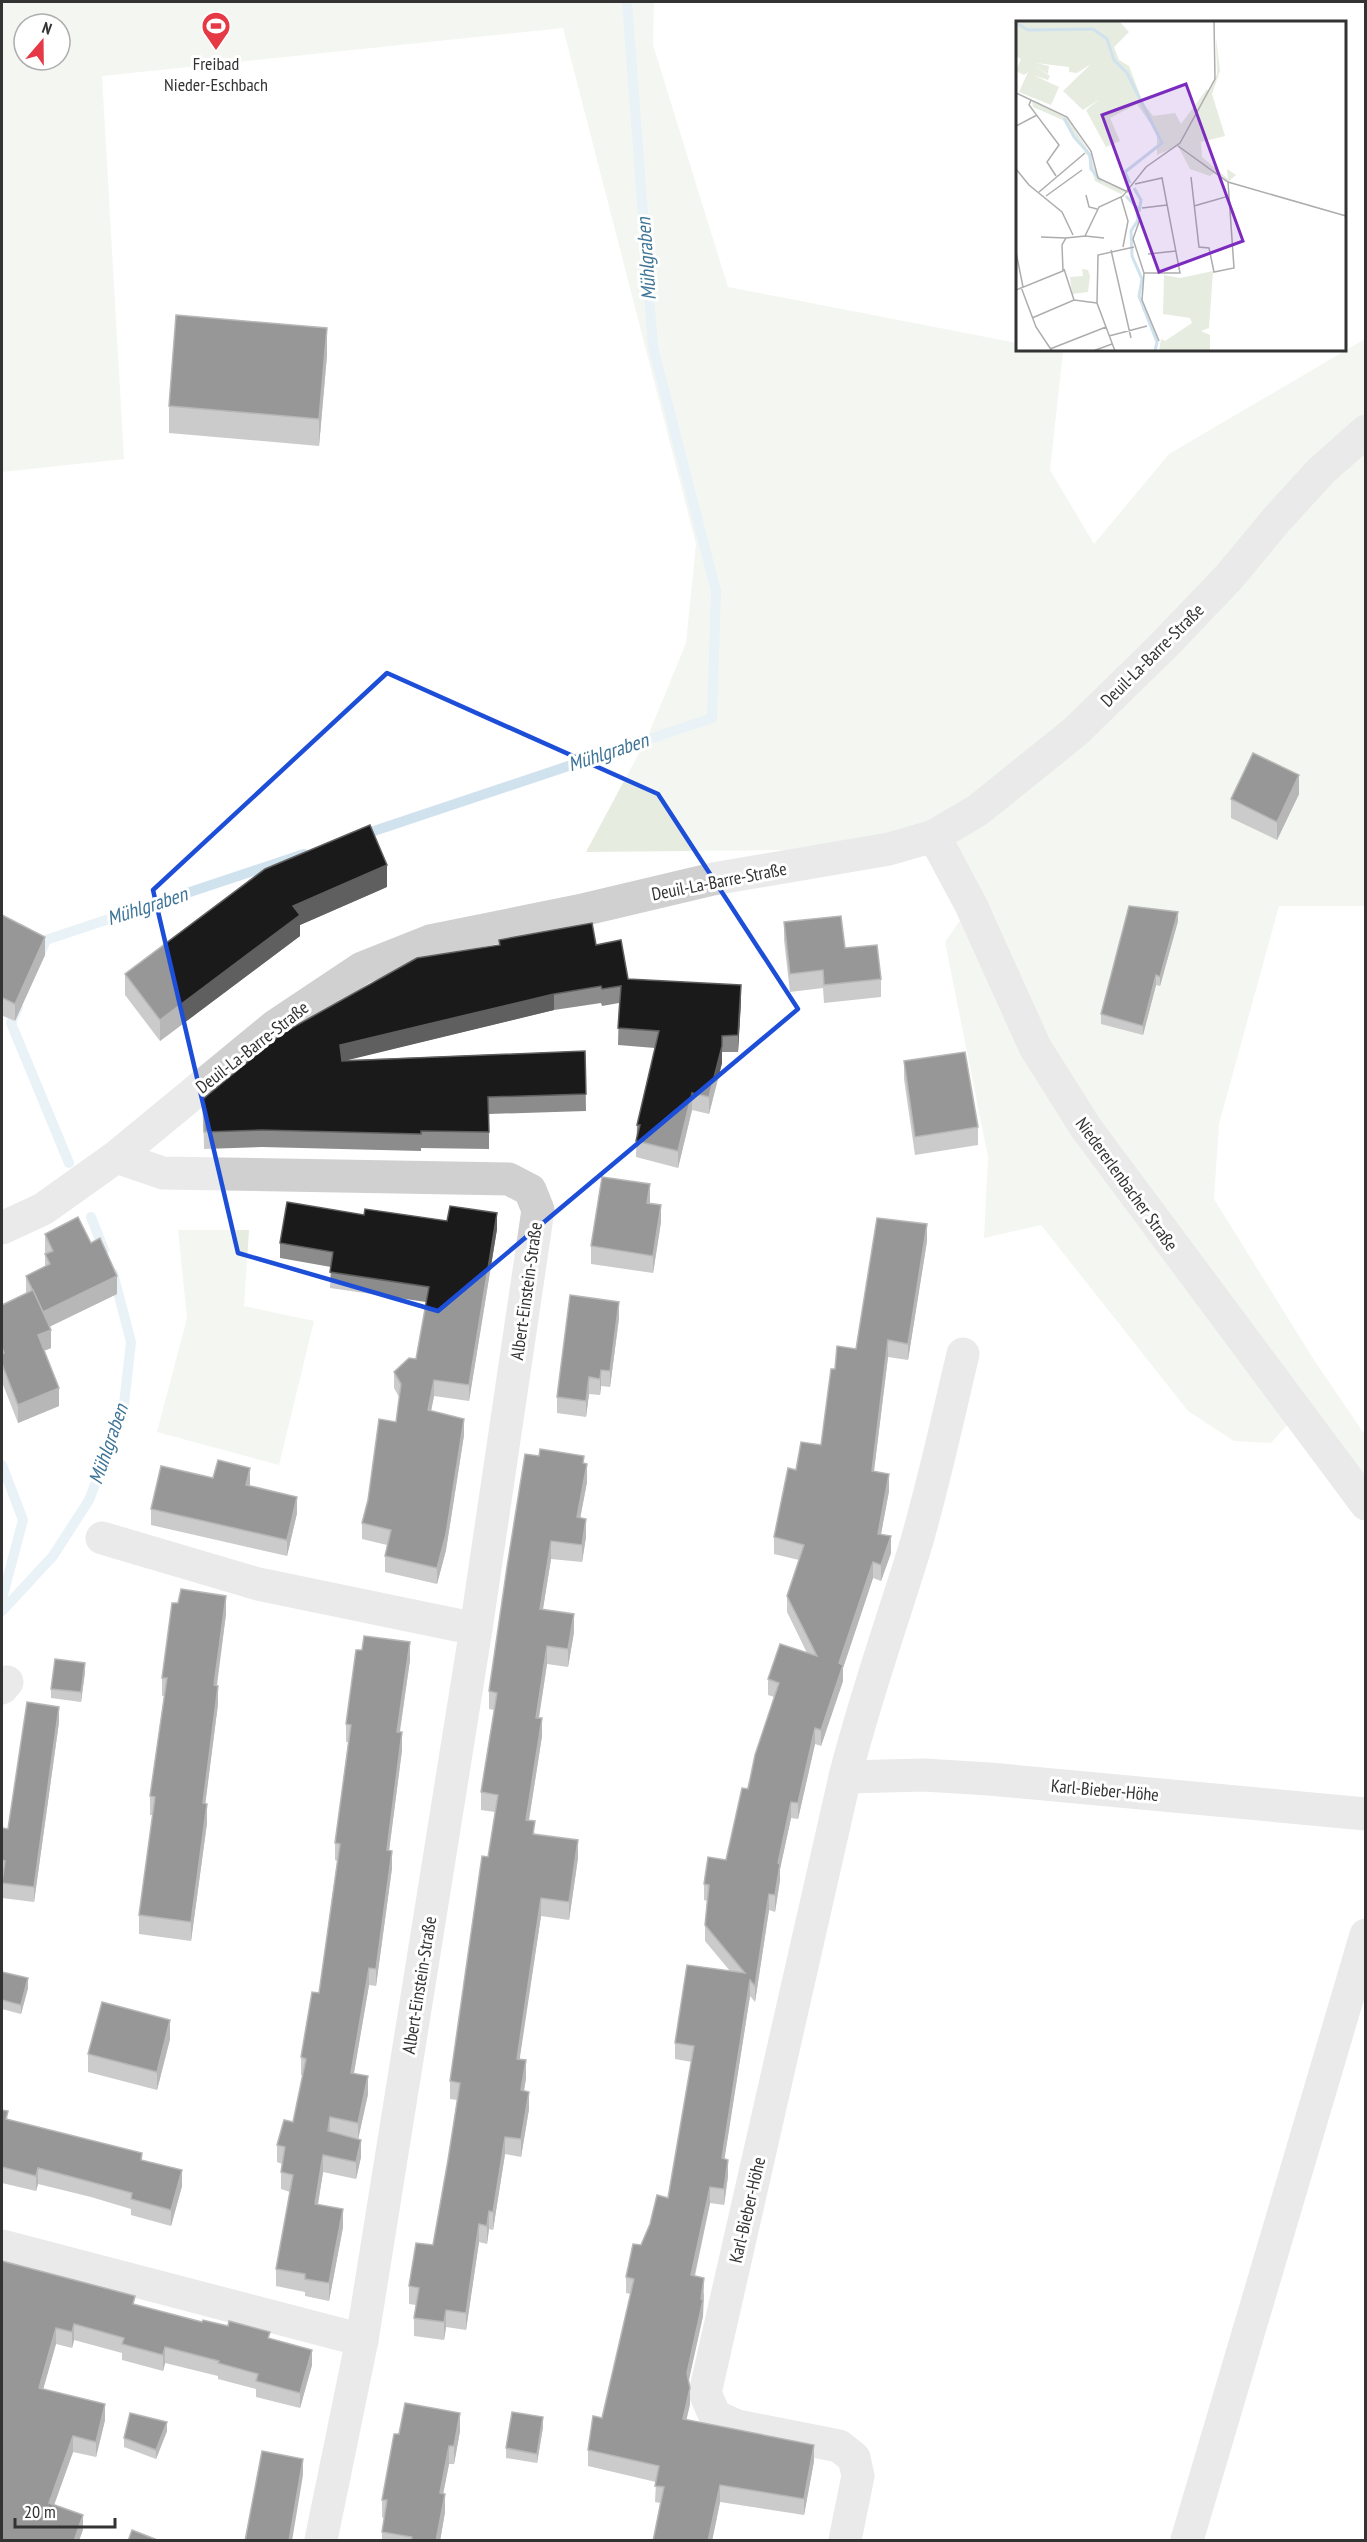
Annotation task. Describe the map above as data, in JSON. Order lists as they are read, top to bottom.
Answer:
{
  "streets": {
    "street": [
      "Deuil-La-Barre-Straße",
      "Niedererlenbacher Straße",
      "Albert-Einstein-Straße",
      "Karl-Bieber-Höhe"
    ]
  },
  "crossings": [
    ["Deuil-La-Barre-Straße", "Niedererlenbacher Straße"],
    ["Deuil-La-Barre-Straße", "Albert-Einstein-Straße"]
  ],
  "water": ["Mühlgraben"],
  "places": {
    "sports": ["Freibad Nieder-Eschbach"]
  },
  "scale_bar": "20 m",
  "north": "top"
}
